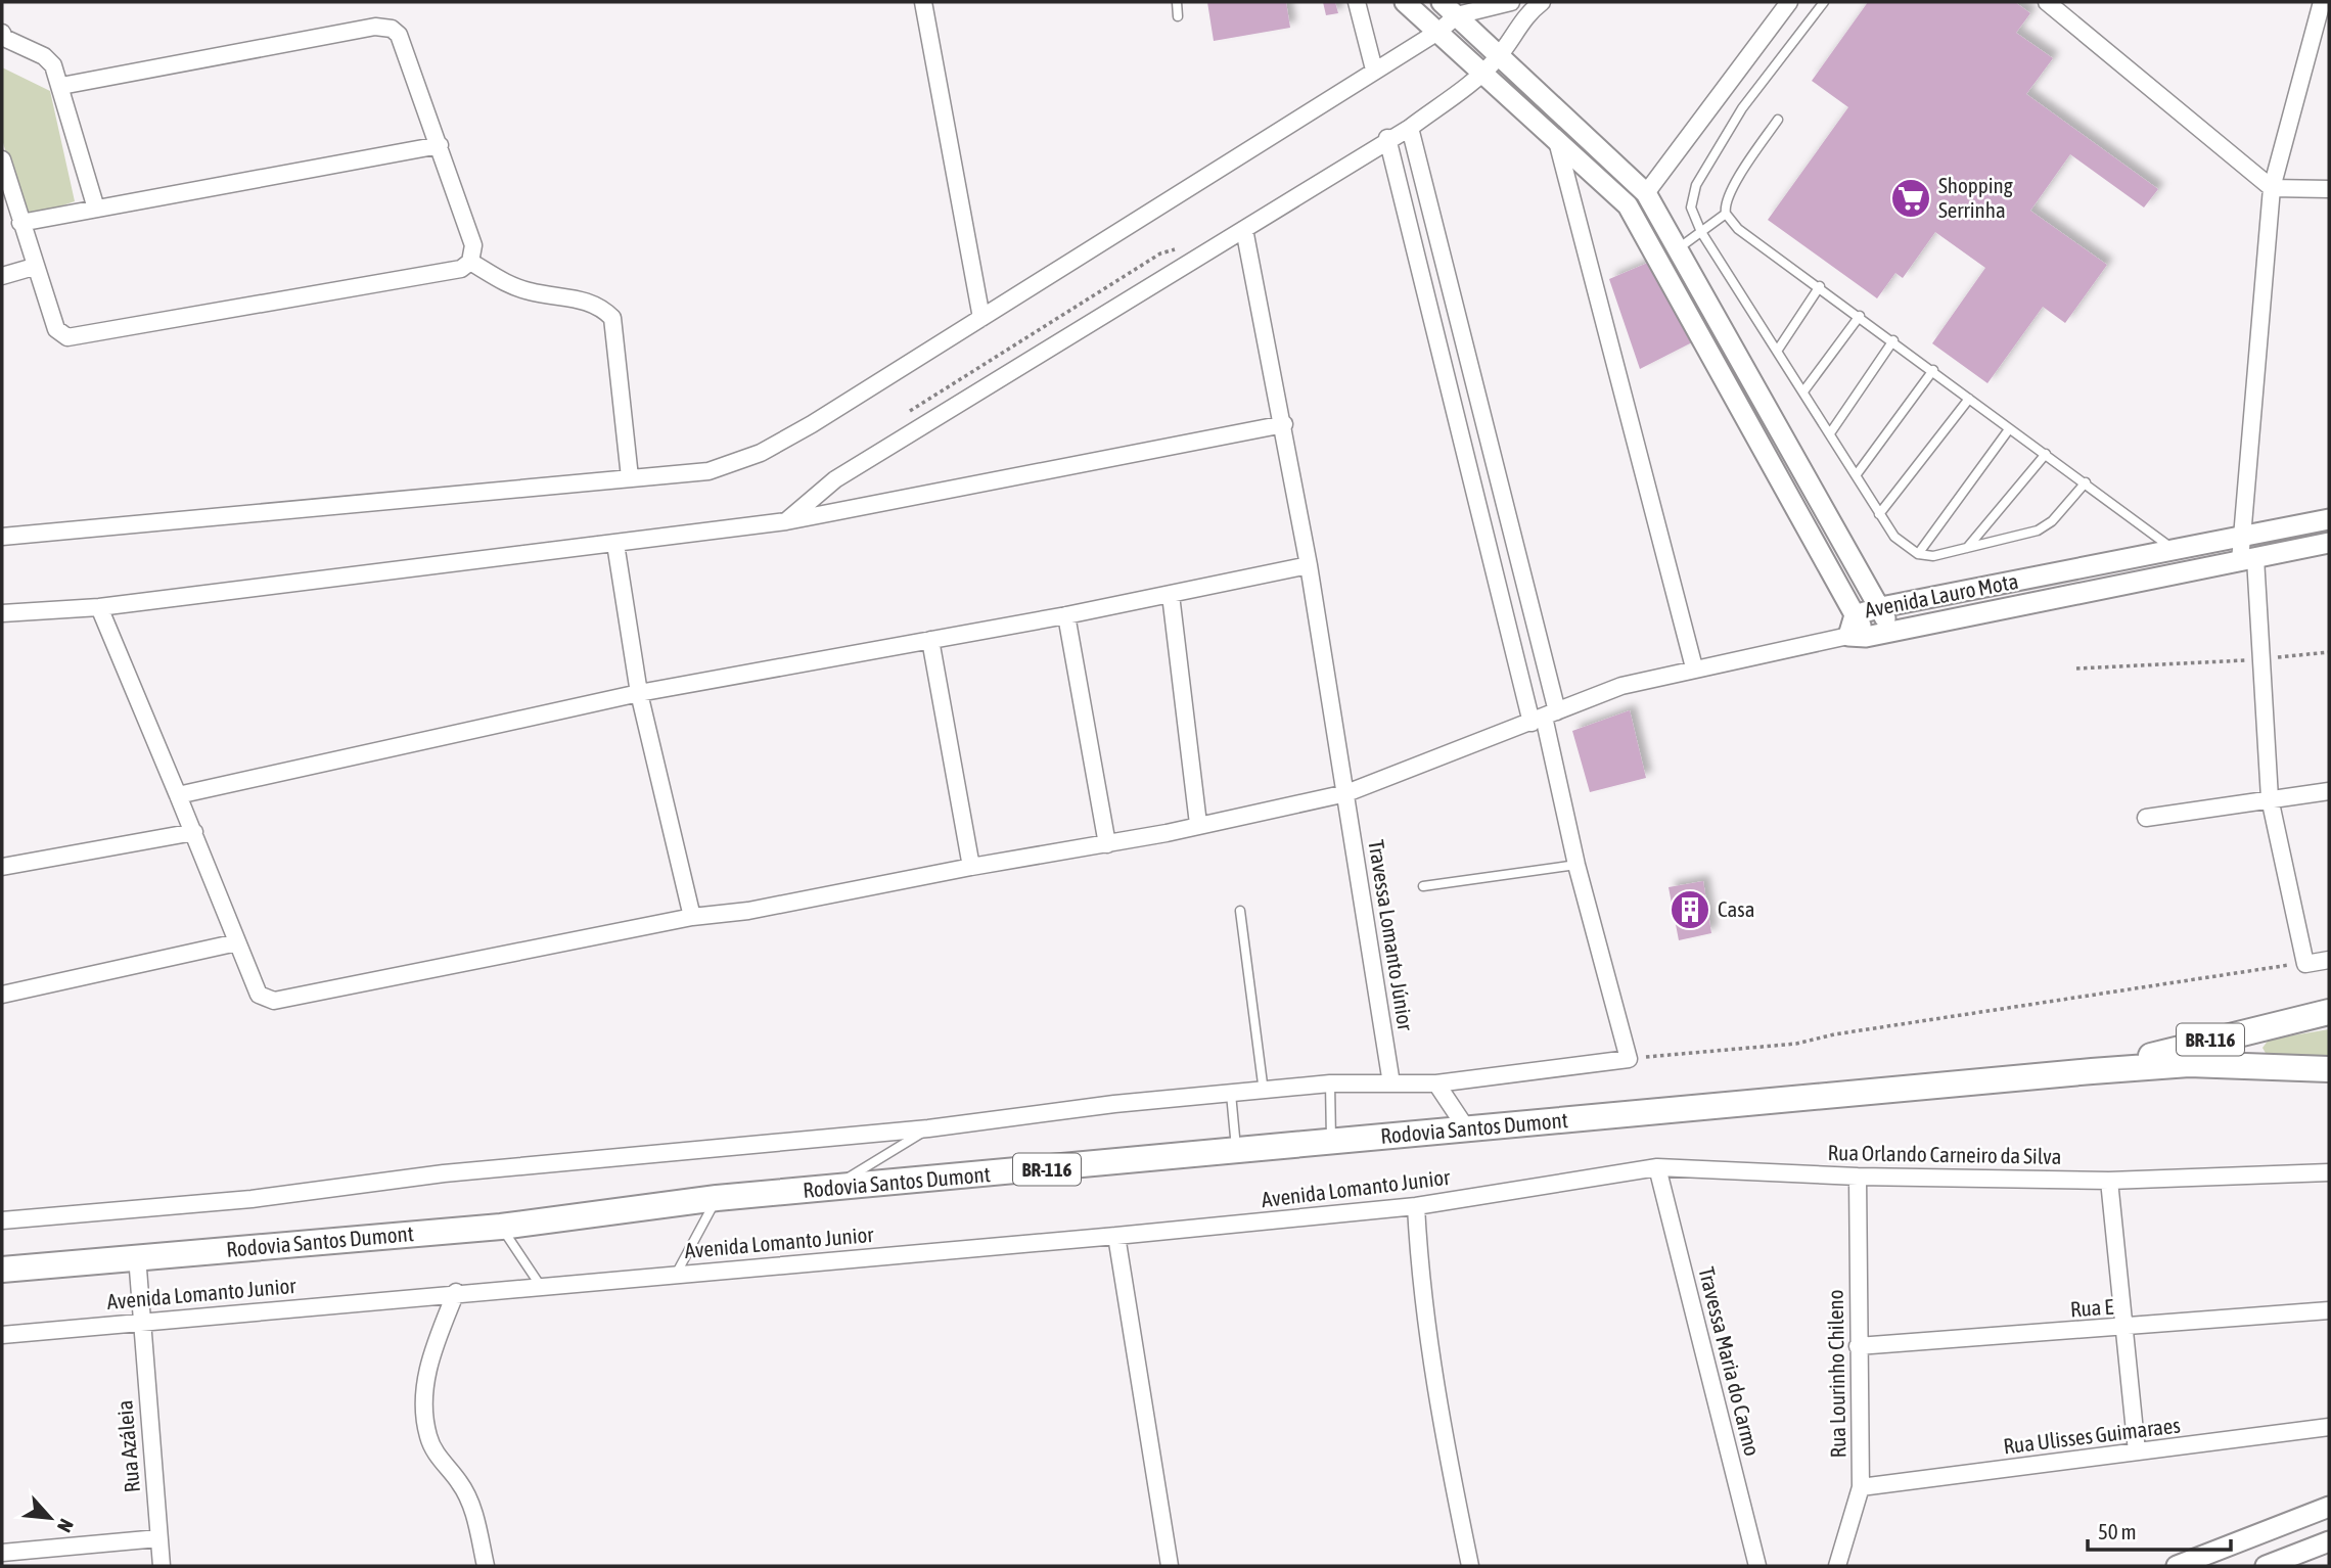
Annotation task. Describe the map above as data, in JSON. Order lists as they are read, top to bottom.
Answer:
{
  "streets": {
    "highway": ["BR-116", "Rodovia Santos Dumont"],
    "street": [
      "Avenida Lauro Mota",
      "Travessa Lomanto Júnior",
      "Rua Orlando Carneiro da Silva",
      "Avenida Lomanto Junior",
      "Rua E",
      "Travessa Maria do Carmo",
      "Rua Lourinho Chileno",
      "Rua Ulisses Guimaraes",
      "Rua Azáleia"
    ]
  },
  "crossings": [
    ["Rodovia Santos Dumont", "Rua Azáleia"],
    ["Rua Orlando Carneiro da Silva", "Avenida Lomanto Junior"],
    ["Rua Orlando Carneiro da Silva", "Travessa Maria do Carmo"],
    ["Rua Orlando Carneiro da Silva", "Rua Lourinho Chileno"],
    ["Avenida Lomanto Junior", "Rua Azáleia"],
    ["Rua E", "Rua Lourinho Chileno"],
    ["Rua Lourinho Chileno", "Rua Ulisses Guimaraes"]
  ],
  "places": {
    "supermarket": ["Shopping Serrinha"],
    "building": ["Casa"]
  },
  "scale_bar": "50 m",
  "north": "bottom right"
}
